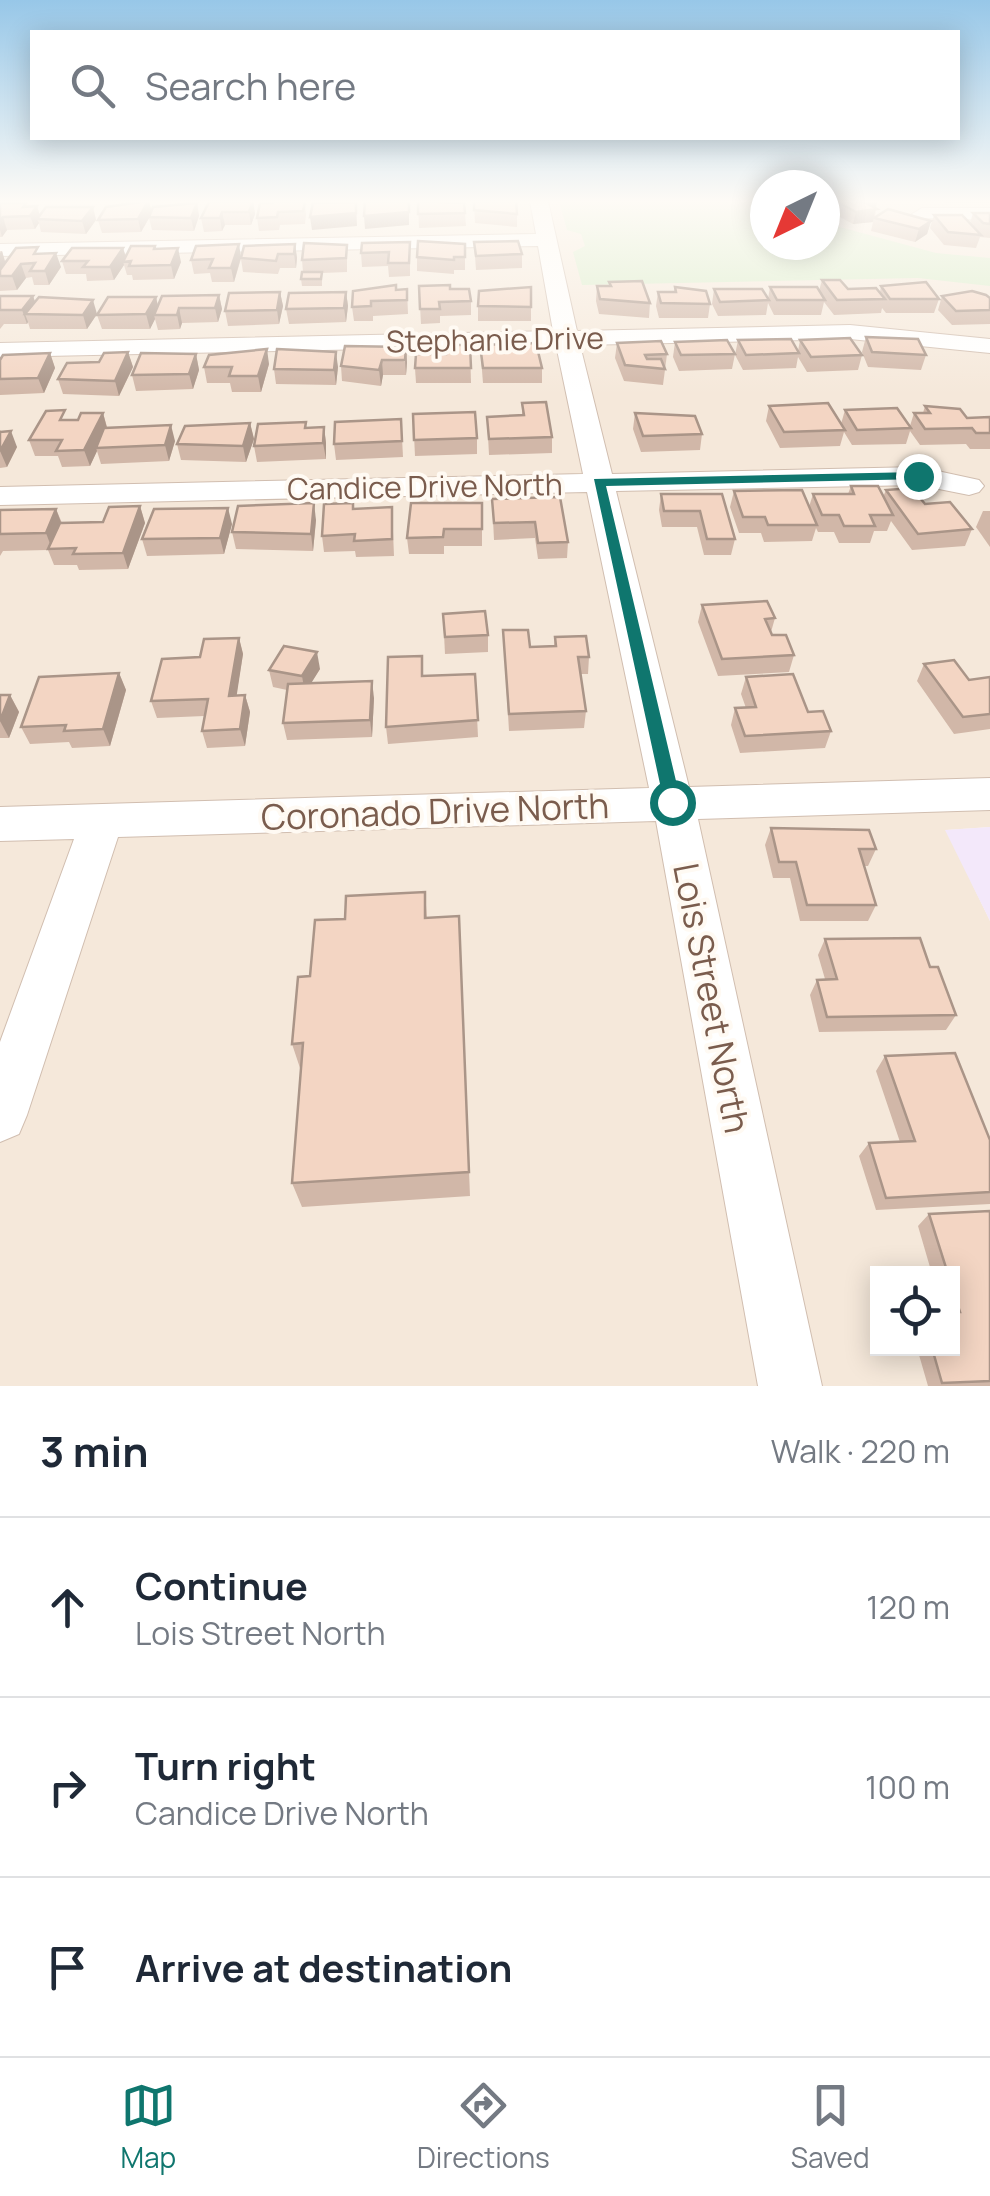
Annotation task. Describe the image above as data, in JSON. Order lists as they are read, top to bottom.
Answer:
{
  "streets": {
    "street": [
      "Stephanie Drive",
      "Candice Drive North",
      "Coronado Drive North",
      "Lois Street North"
    ]
  },
  "crossings": [
    ["Stephanie Drive", "Lois Street North"],
    ["Candice Drive North", "Lois Street North"],
    ["Coronado Drive North", "Lois Street North"]
  ],
  "north": "bottom left",
  "page": {
    "search": "Search here",
    "heading": ["3 min", "Walk · 220 m"],
    "list": [
      ["Continue", "Lois Street North", "120 m"],
      ["Turn right", "Candice Drive North", "100 m"],
      "Arrive at destination"
    ],
    "nav": ["Map", "Directions", "Saved"]
  }
}
